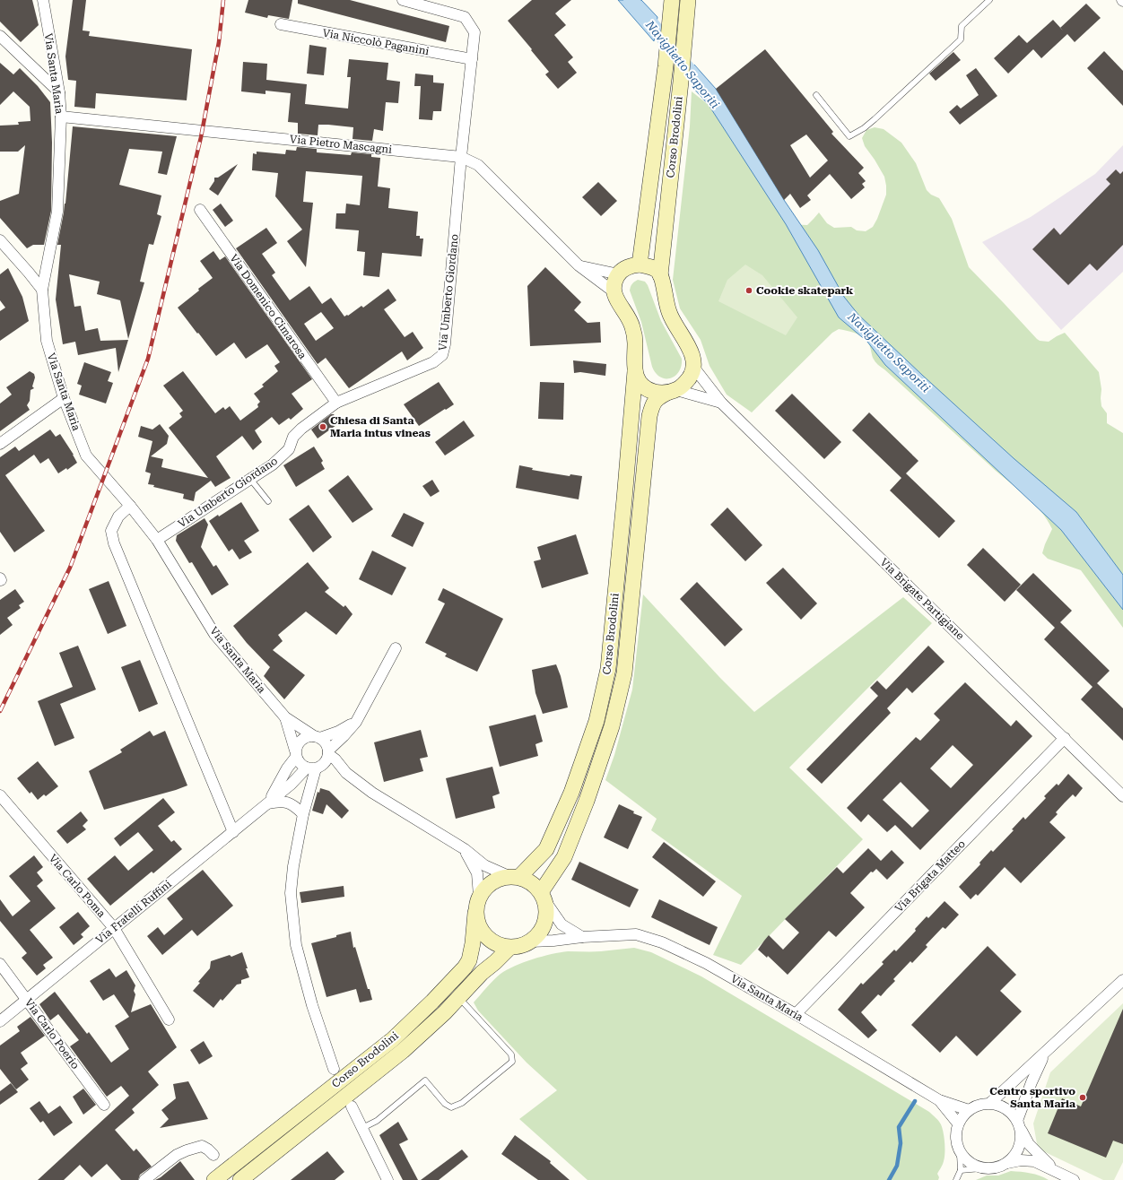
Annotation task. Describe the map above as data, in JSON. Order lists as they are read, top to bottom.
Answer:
{
  "streets": {
    "main road": ["Corso Brodolini"],
    "street": [
      "Via Niccolò Paganini",
      "Via Santa Maria",
      "Via Pietro Mascagni",
      "Via Umberto Giordano",
      "Via Domenico Cimarosa",
      "Via Brigate Partigiane",
      "Via Brigata Matteo",
      "Via Carlo Poma",
      "Via Fratelli Ruffini",
      "Via Carlo Poerio"
    ]
  },
  "crossings": [
    ["Via Niccolò Paganini", "Via Umberto Giordano"],
    ["Via Santa Maria", "Corso Brodolini"],
    ["Via Santa Maria", "Via Pietro Mascagni"],
    ["Via Santa Maria", "Via Umberto Giordano"],
    ["Via Santa Maria", "Via Brigata Matteo"],
    ["Via Santa Maria", "Via Fratelli Ruffini"],
    ["Corso Brodolini", "Via Pietro Mascagni"],
    ["Corso Brodolini", "Via Brigate Partigiane"],
    ["Via Pietro Mascagni", "Via Umberto Giordano"],
    ["Via Umberto Giordano", "Via Domenico Cimarosa"],
    ["Via Brigate Partigiane", "Via Brigata Matteo"],
    ["Via Carlo Poma", "Via Fratelli Ruffini"],
    ["Via Fratelli Ruffini", "Via Carlo Poerio"]
  ],
  "water": ["Naviglietto Saporiti"],
  "places": ["Cookie skatepark", "Chiesa di Santa Maria intus vineas", "Centro sportivo Santa Maria"]
}
